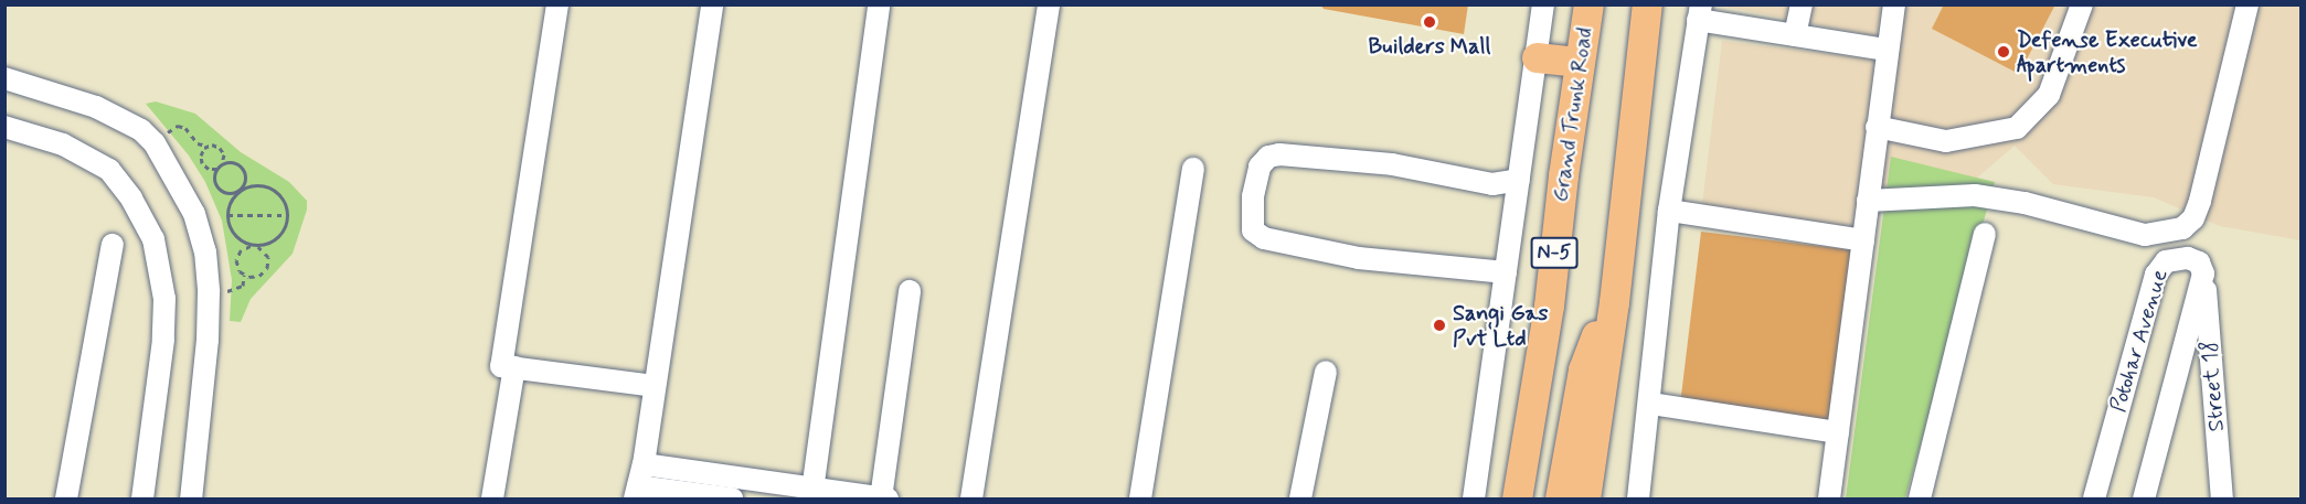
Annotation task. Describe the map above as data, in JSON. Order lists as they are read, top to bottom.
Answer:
{
  "streets": {
    "highway": ["Grand Trunk Road", "N-5"],
    "street": ["Potohar Avenue", "Street 18"]
  },
  "crossings": [
    ["Potohar Avenue", "Street 18"]
  ],
  "places": ["Builders Mall", "Defense Executive Apartments", "Sangi Gas Pvt Ltd"]
}
